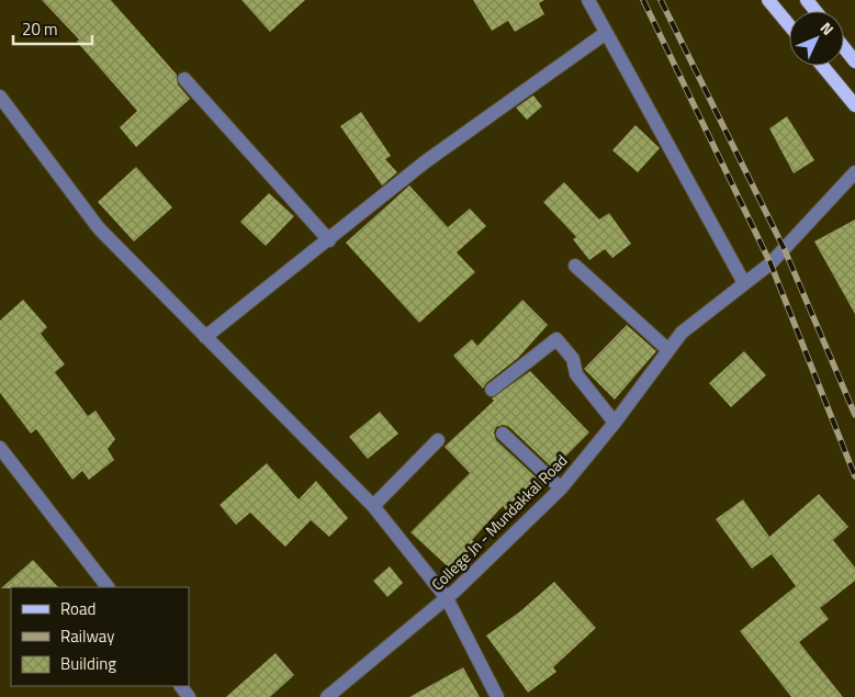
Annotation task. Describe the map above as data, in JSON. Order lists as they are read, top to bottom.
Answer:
{
  "streets": {
    "street": ["College Jn - Mundakkal Road"]
  },
  "legend": ["Road", "Railway", "Building"],
  "scale_bar": "20 m",
  "north": "top right"
}
